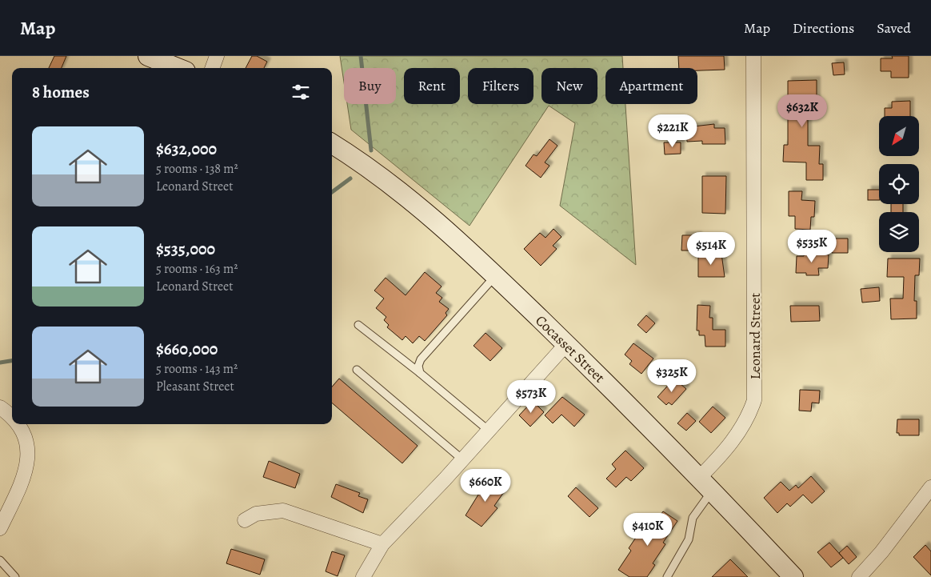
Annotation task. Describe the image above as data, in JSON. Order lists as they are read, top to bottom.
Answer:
{
  "streets": {
    "main road": ["Cocasset Street"],
    "street": ["Leonard Street"]
  },
  "crossings": [
    ["Leonard Street", "Cocasset Street"]
  ],
  "north": "bottom left",
  "page": {
    "header": "Map",
    "nav": ["Map", "Directions", "Saved"],
    "chip": [
      "Buy",
      "Rent",
      "Filters",
      "New",
      "Apartment"
    ],
    "heading": "8 homes",
    "price": [
      "$632K",
      "$221K",
      "$535K",
      "$514K",
      "$325K",
      "$573K",
      "$660K",
      "$410K"
    ],
    "list": [
      {
        "name": "$632,000",
        "note": "5 rooms · 138 m² · Leonard Street"
      },
      {
        "name": "$535,000",
        "note": "5 rooms · 163 m² · Leonard Street"
      },
      {
        "name": "$660,000",
        "note": "5 rooms · 143 m² · Pleasant Street"
      }
    ]
  }
}
